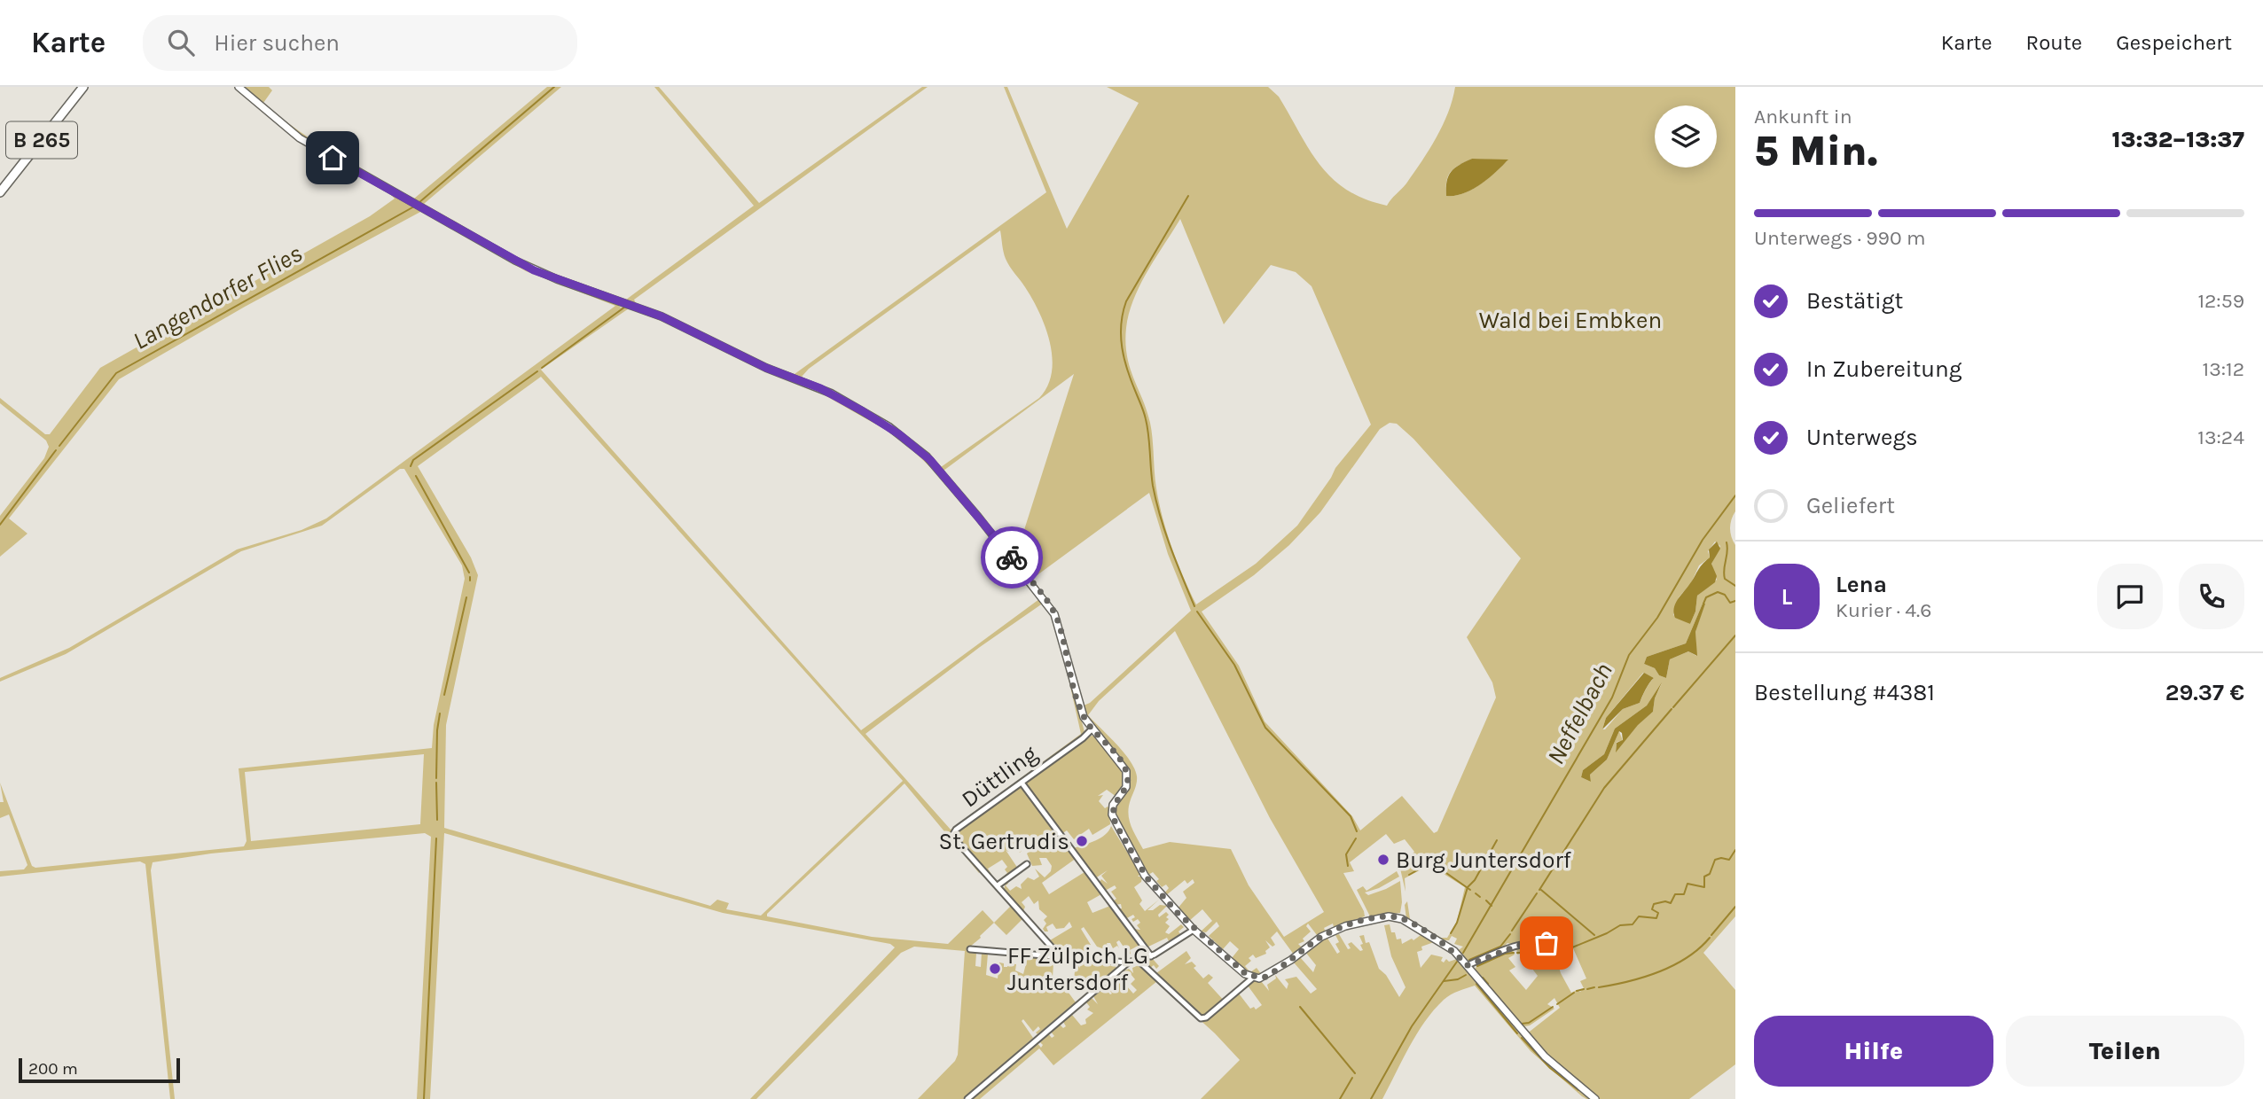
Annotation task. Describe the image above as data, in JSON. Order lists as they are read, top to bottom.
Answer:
{
  "streets": {
    "main road": ["B 265"],
    "street": ["Düttling"]
  },
  "water": ["Langendorfer Flies", "Neffelbach"],
  "parks": ["Wald bei Embken"],
  "places": ["St. Gertrudis", "Burg Juntersdorf", "FF Zülpich LG Juntersdorf"],
  "scale_bar": "200 m",
  "page": {
    "header": "Karte",
    "search": "Hier suchen",
    "nav": ["Karte", "Route", "Gespeichert"],
    "heading": ["5 Min.", "Ankunft in", "13:32–13:37"],
    "panel": [
      "Lena",
      "Kurier · 4.6",
      "Bestellung #4381",
      "29.37 €"
    ],
    "bar": "Unterwegs · 990 m",
    "list": [
      ["Bestätigt", "12:59"],
      ["In Zubereitung", "13:12"],
      ["Unterwegs", "13:24"],
      "Geliefert"
    ],
    "round": "L",
    "buttons": ["Hilfe", "Teilen"],
    "scale": "200 m"
  }
}
